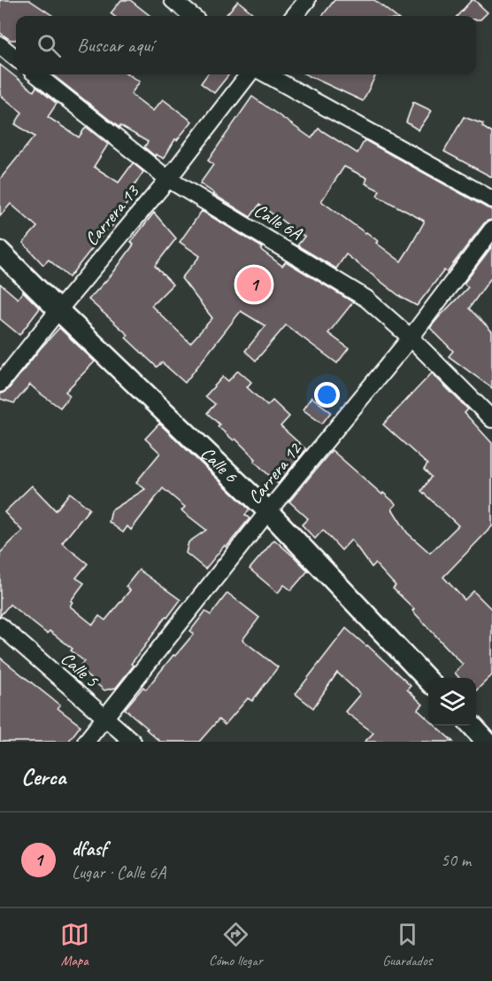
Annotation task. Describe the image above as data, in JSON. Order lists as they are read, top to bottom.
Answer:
{
  "streets": {
    "street": [
      "Carrera 13",
      "Calle 6A",
      "Calle 6",
      "Carrera 12",
      "Calle 5"
    ]
  },
  "crossings": [
    ["Carrera 13", "Calle 6A"],
    ["Carrera 13", "Calle 6"],
    ["Calle 6A", "Carrera 12"],
    ["Calle 6", "Carrera 12"],
    ["Carrera 12", "Calle 5"]
  ],
  "page": {
    "search": "Buscar aquí",
    "pins": "1",
    "heading": "Cerca",
    "list": [
      {
        "mark": "1",
        "name": "dfasf",
        "note": "Lugar · Calle 6A",
        "value": "50 m"
      }
    ],
    "nav": ["Mapa", "Cómo llegar", "Guardados"]
  }
}
